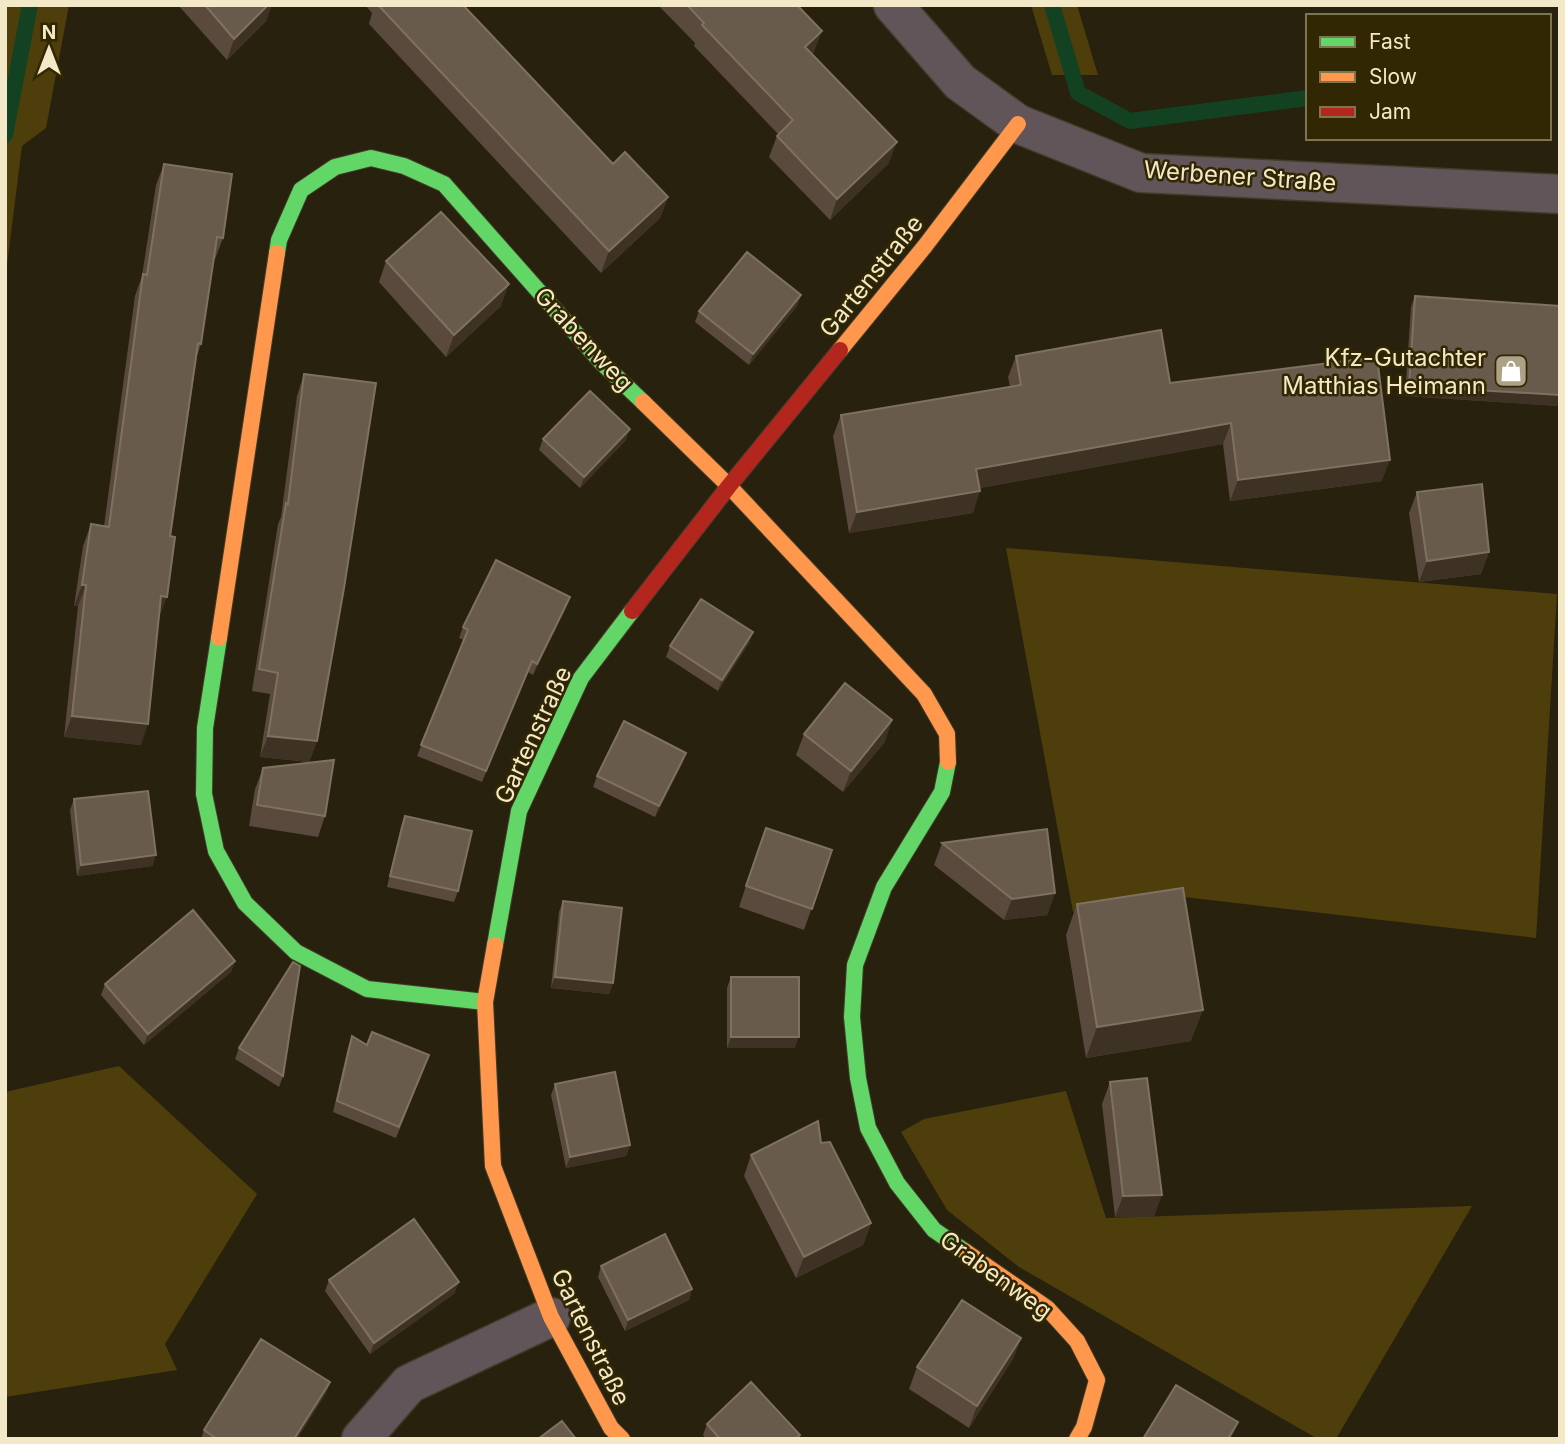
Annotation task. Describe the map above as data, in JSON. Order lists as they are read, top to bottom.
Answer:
{
  "streets": {
    "street": ["Werbener Straße", "Gartenstraße", "Grabenweg"]
  },
  "crossings": [
    ["Werbener Straße", "Gartenstraße"],
    ["Gartenstraße", "Grabenweg"]
  ],
  "places": {
    "shop": ["Kfz-Gutachter Matthias Heimann"]
  },
  "legend": ["Fast", "Slow", "Jam"],
  "north": "top"
}
